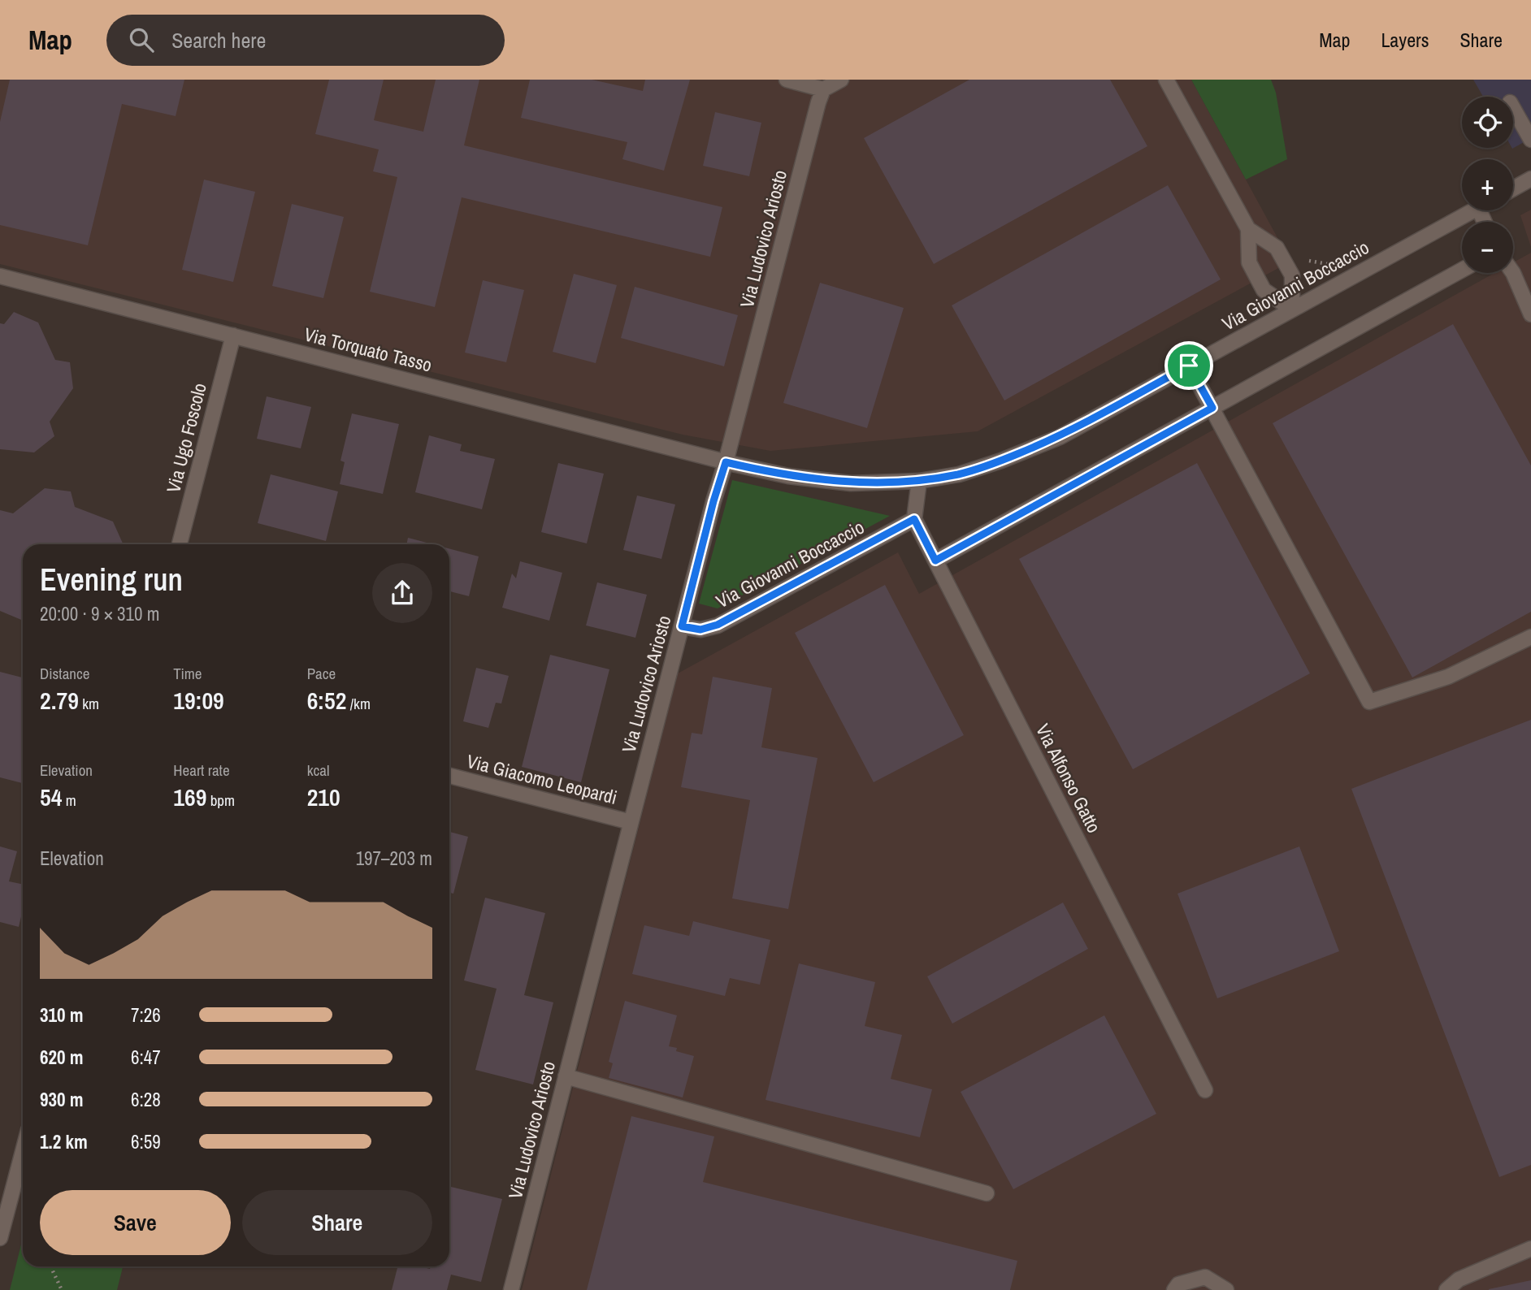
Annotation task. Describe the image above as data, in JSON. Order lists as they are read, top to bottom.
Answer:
{
  "streets": {
    "street": [
      "Via Ludovico Ariosto",
      "Via Giovanni Boccaccio",
      "Via Torquato Tasso",
      "Via Ugo Foscolo",
      "Via Alfonso Gatto",
      "Via Giacomo Leopardi"
    ]
  },
  "crossings": [
    ["Via Ludovico Ariosto", "Via Giovanni Boccaccio"],
    ["Via Ludovico Ariosto", "Via Torquato Tasso"],
    ["Via Ludovico Ariosto", "Via Giacomo Leopardi"],
    ["Via Giovanni Boccaccio", "Via Torquato Tasso"],
    ["Via Giovanni Boccaccio", "Via Alfonso Gatto"],
    ["Via Torquato Tasso", "Via Ugo Foscolo"]
  ],
  "page": {
    "header": "Map",
    "search": "Search here",
    "nav": ["Map", "Layers", "Share"],
    "map_buttons": ["+", "−"],
    "heading": ["Evening run", "20:00 · 9 × 310 m"],
    "stats": [
      ["Distance", "2.79 km"],
      ["Time", "19:09"],
      ["Pace", "6:52 /km"],
      ["Elevation", "54 m"],
      ["Heart rate", "169 bpm"],
      ["kcal", "210"]
    ],
    "chart": ["Elevation", "197–203 m"],
    "list": [
      {
        "name": "310 m",
        "note": "7:26"
      },
      {
        "name": "620 m",
        "note": "6:47"
      },
      {
        "name": "930 m",
        "note": "6:28"
      },
      {
        "name": "1.2 km",
        "note": "6:59"
      }
    ],
    "buttons": ["Save", "Share"]
  }
}
